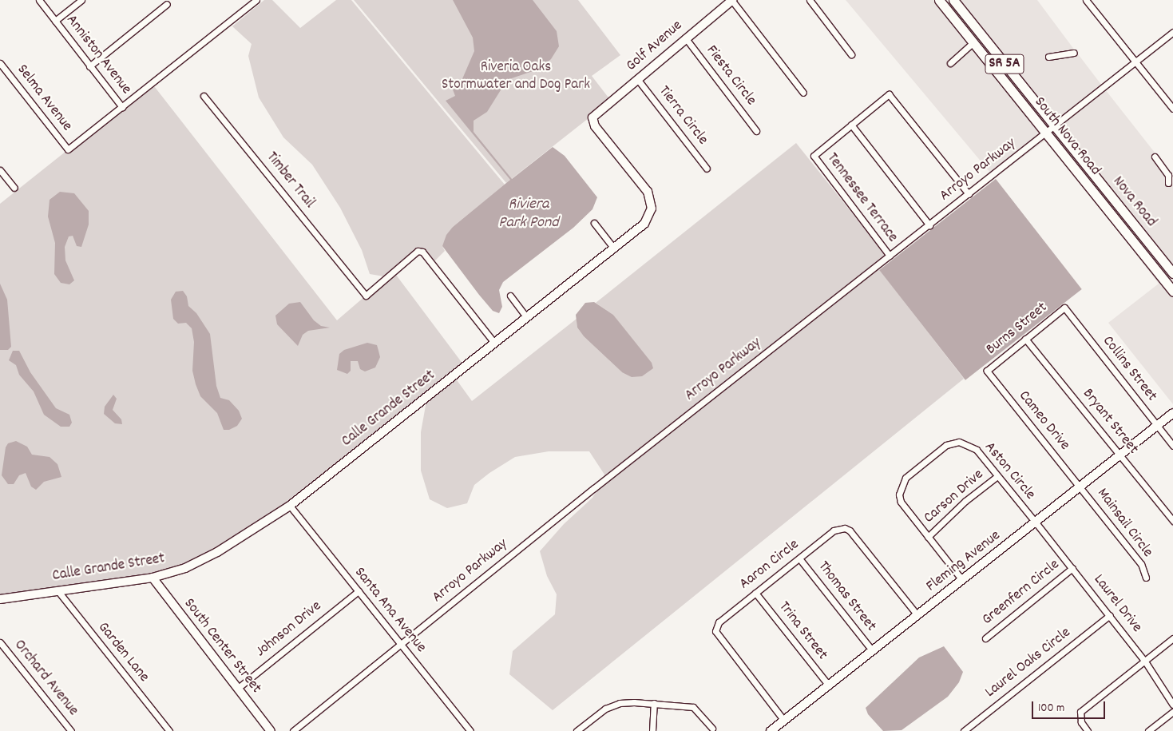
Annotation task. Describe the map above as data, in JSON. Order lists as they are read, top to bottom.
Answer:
{
  "streets": {
    "main road": ["SR 5A", "South Nova Road", "Nova Road"],
    "street": [
      "Golf Avenue",
      "Anniston Avenue",
      "Fiesta Circle",
      "Selma Avenue",
      "Tierra Circle",
      "Arroyo Parkway",
      "Timber Trail",
      "Tennessee Terrace",
      "Burns Street",
      "Collins Street",
      "Calle Grande Street",
      "Cameo Drive",
      "Bryant Street",
      "Aston Circle",
      "Carson Drive",
      "Mainsail Circle",
      "Fleming Avenue",
      "Aaron Circle",
      "Greenfern Circle",
      "Thomas Street",
      "Laurel Drive",
      "Santa Ana Avenue",
      "Johnson Drive",
      "Trina Street",
      "South Center Street",
      "Garden Lane",
      "Laurel Oaks Circle",
      "Orchard Avenue"
    ]
  },
  "crossings": [
    ["Golf Avenue", "Fiesta Circle"],
    ["Golf Avenue", "Tierra Circle"],
    ["Golf Avenue", "Calle Grande Street"],
    ["Anniston Avenue", "Selma Avenue"],
    ["South Nova Road", "Arroyo Parkway"],
    ["Arroyo Parkway", "Tennessee Terrace"],
    ["Arroyo Parkway", "Nova Road"],
    ["Arroyo Parkway", "Santa Ana Avenue"],
    ["Timber Trail", "Calle Grande Street"],
    ["Burns Street", "Collins Street"],
    ["Burns Street", "Cameo Drive"],
    ["Burns Street", "Bryant Street"],
    ["Collins Street", "Fleming Avenue"],
    ["Calle Grande Street", "Santa Ana Avenue"],
    ["Calle Grande Street", "South Center Street"],
    ["Calle Grande Street", "Garden Lane"],
    ["Cameo Drive", "Mainsail Circle"],
    ["Cameo Drive", "Fleming Avenue"],
    ["Bryant Street", "Fleming Avenue"],
    ["Aston Circle", "Carson Drive"],
    ["Aston Circle", "Fleming Avenue"],
    ["Aston Circle", "Laurel Drive"],
    ["Mainsail Circle", "Fleming Avenue"],
    ["Fleming Avenue", "Aaron Circle"],
    ["Fleming Avenue", "Thomas Street"],
    ["Fleming Avenue", "Laurel Drive"],
    ["Fleming Avenue", "Trina Street"],
    ["Aaron Circle", "Thomas Street"],
    ["Aaron Circle", "Trina Street"],
    ["Greenfern Circle", "Laurel Drive"],
    ["Laurel Drive", "Laurel Oaks Circle"],
    ["Santa Ana Avenue", "Johnson Drive"],
    ["Johnson Drive", "South Center Street"]
  ],
  "water": ["Riviera Park Pond"],
  "parks": ["Riveria Oaks Stormwater and Dog Park"],
  "scale_bar": "100 m"
}
